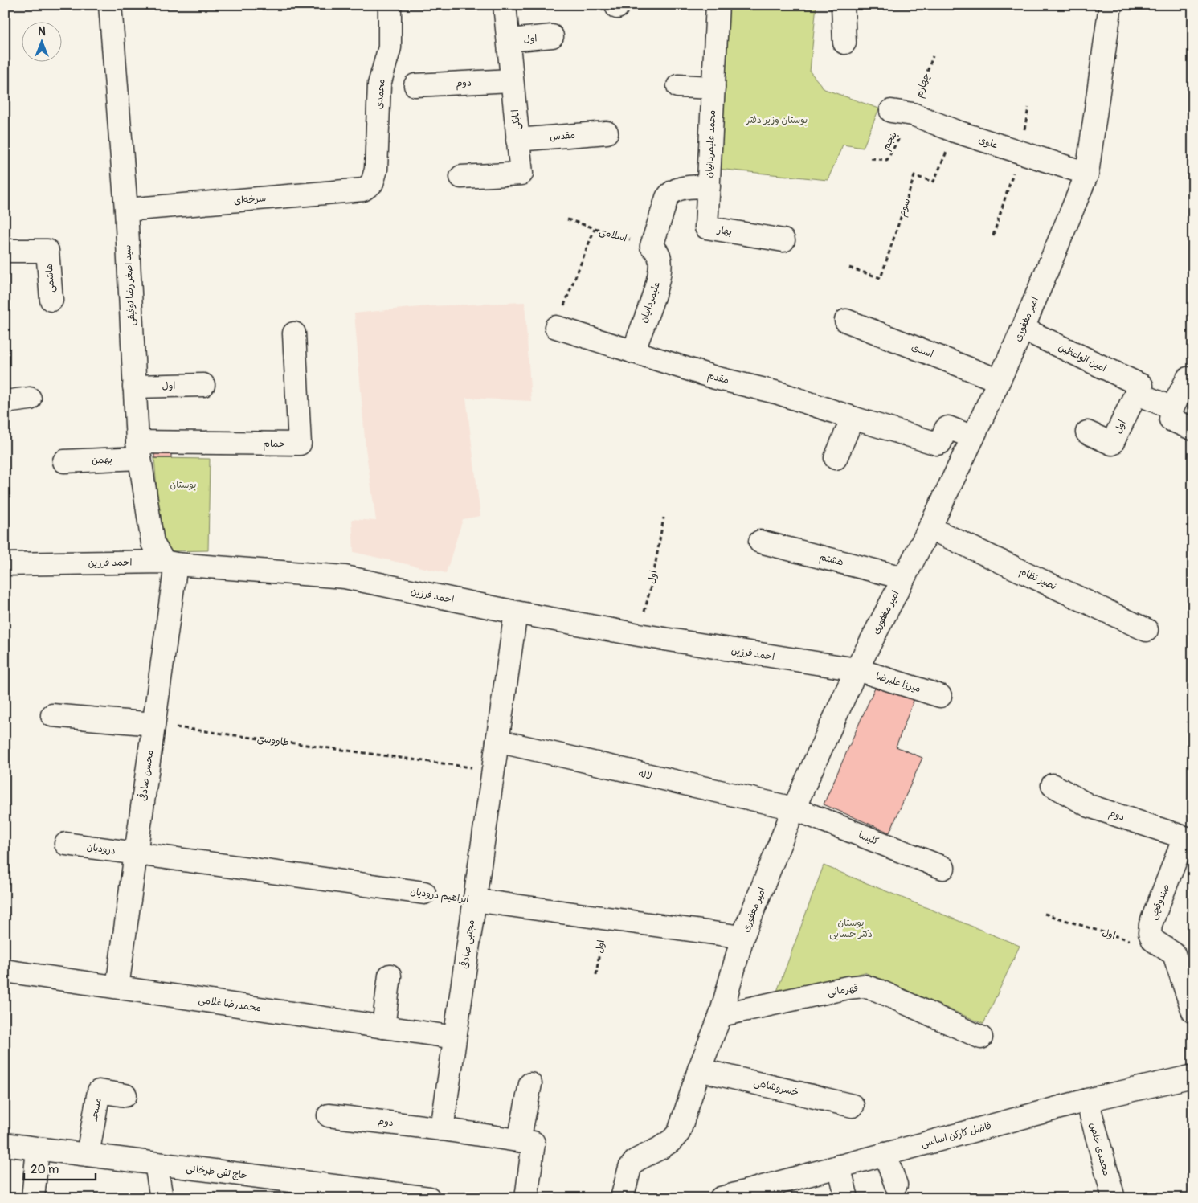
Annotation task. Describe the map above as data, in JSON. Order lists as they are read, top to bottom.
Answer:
{
  "streets": {
    "street": [
      "اول",
      "دوم",
      "محمدی",
      "اتابکی",
      "مقدس",
      "علوی",
      "محمد علیمردانیان",
      "سرخه‌ای",
      "بهار",
      "هاشمی",
      "سید اصغر رضا توفیقی",
      "علیمردانیان",
      "امیر مغفوری",
      "اسدی",
      "امین الواعظین",
      "مقدم",
      "حمام",
      "بهمن",
      "هشتم",
      "احمد فرزین",
      "نصیر نظام",
      "میرزا علیرضا",
      "لاله",
      "محسن صادقی",
      "کلیسا",
      "درودیان",
      "ابراهیم درودیان",
      "صندوقچی",
      "مجتبی صادقی",
      "قهرمانی",
      "محمدرضا غلامی",
      "خسروشاهی",
      "مسجد",
      "فاضل کارکن اساسی",
      "محمدی خلص",
      "حاج تقی طرخانی"
    ],
    "path": [
      "چهارم",
      "پنجم",
      "سوم",
      "اسلامی",
      "طاووسی"
    ]
  },
  "crossings": [
    ["اول", "اتابکی"],
    ["اول", "سید اصغر رضا توفیقی"],
    ["اول", "امین الواعظین"],
    ["اول", "احمد فرزین"],
    ["اول", "ابراهیم درودیان"],
    ["دوم", "اتابکی"],
    ["دوم", "صندوقچی"],
    ["دوم", "مجتبی صادقی"],
    ["چهارم", "پنجم"],
    ["چهارم", "علوی"],
    ["محمدی", "سرخه‌ای"],
    ["اتابکی", "مقدس"],
    ["پنجم", "علوی"],
    ["علوی", "سوم"],
    ["علوی", "امیر مغفوری"],
    ["محمد علیمردانیان", "بهار"],
    ["محمد علیمردانیان", "اسلامی"],
    ["محمد علیمردانیان", "علیمردانیان"],
    ["سرخه‌ای", "سید اصغر رضا توفیقی"],
    ["اسلامی", "علیمردانیان"],
    ["سید اصغر رضا توفیقی", "حمام"],
    ["سید اصغر رضا توفیقی", "بهمن"],
    ["سید اصغر رضا توفیقی", "احمد فرزین"],
    ["سید اصغر رضا توفیقی", "محسن صادقی"],
    ["علیمردانیان", "مقدم"],
    ["امیر مغفوری", "اسدی"],
    ["امیر مغفوری", "امین الواعظین"],
    ["امیر مغفوری", "مقدم"],
    ["امیر مغفوری", "هشتم"],
    ["امیر مغفوری", "احمد فرزین"],
    ["امیر مغفوری", "نصیر نظام"],
    ["امیر مغفوری", "میرزا علیرضا"],
    ["امیر مغفوری", "لاله"],
    ["امیر مغفوری", "کلیسا"],
    ["امیر مغفوری", "ابراهیم درودیان"],
    ["امیر مغفوری", "قهرمانی"],
    ["امیر مغفوری", "خسروشاهی"],
    ["حمام", "بهمن"],
    ["احمد فرزین", "میرزا علیرضا"],
    ["احمد فرزین", "محسن صادقی"],
    ["احمد فرزین", "مجتبی صادقی"],
    ["طاووسی", "محسن صادقی"],
    ["طاووسی", "مجتبی صادقی"],
    ["لاله", "کلیسا"],
    ["لاله", "مجتبی صادقی"],
    ["محسن صادقی", "درودیان"],
    ["محسن صادقی", "ابراهیم درودیان"],
    ["محسن صادقی", "محمدرضا غلامی"],
    ["درودیان", "ابراهیم درودیان"],
    ["ابراهیم درودیان", "مجتبی صادقی"],
    ["مجتبی صادقی", "محمدرضا غلامی"],
    ["مسجد", "حاج تقی طرخانی"],
    ["فاضل کارکن اساسی", "محمدی خلص"]
  ],
  "parks": ["بوستان وزیر دفتر", "بوستان", "بوستان دکتر حسابی"],
  "scale_bar": "20 m",
  "north": "top"
}
